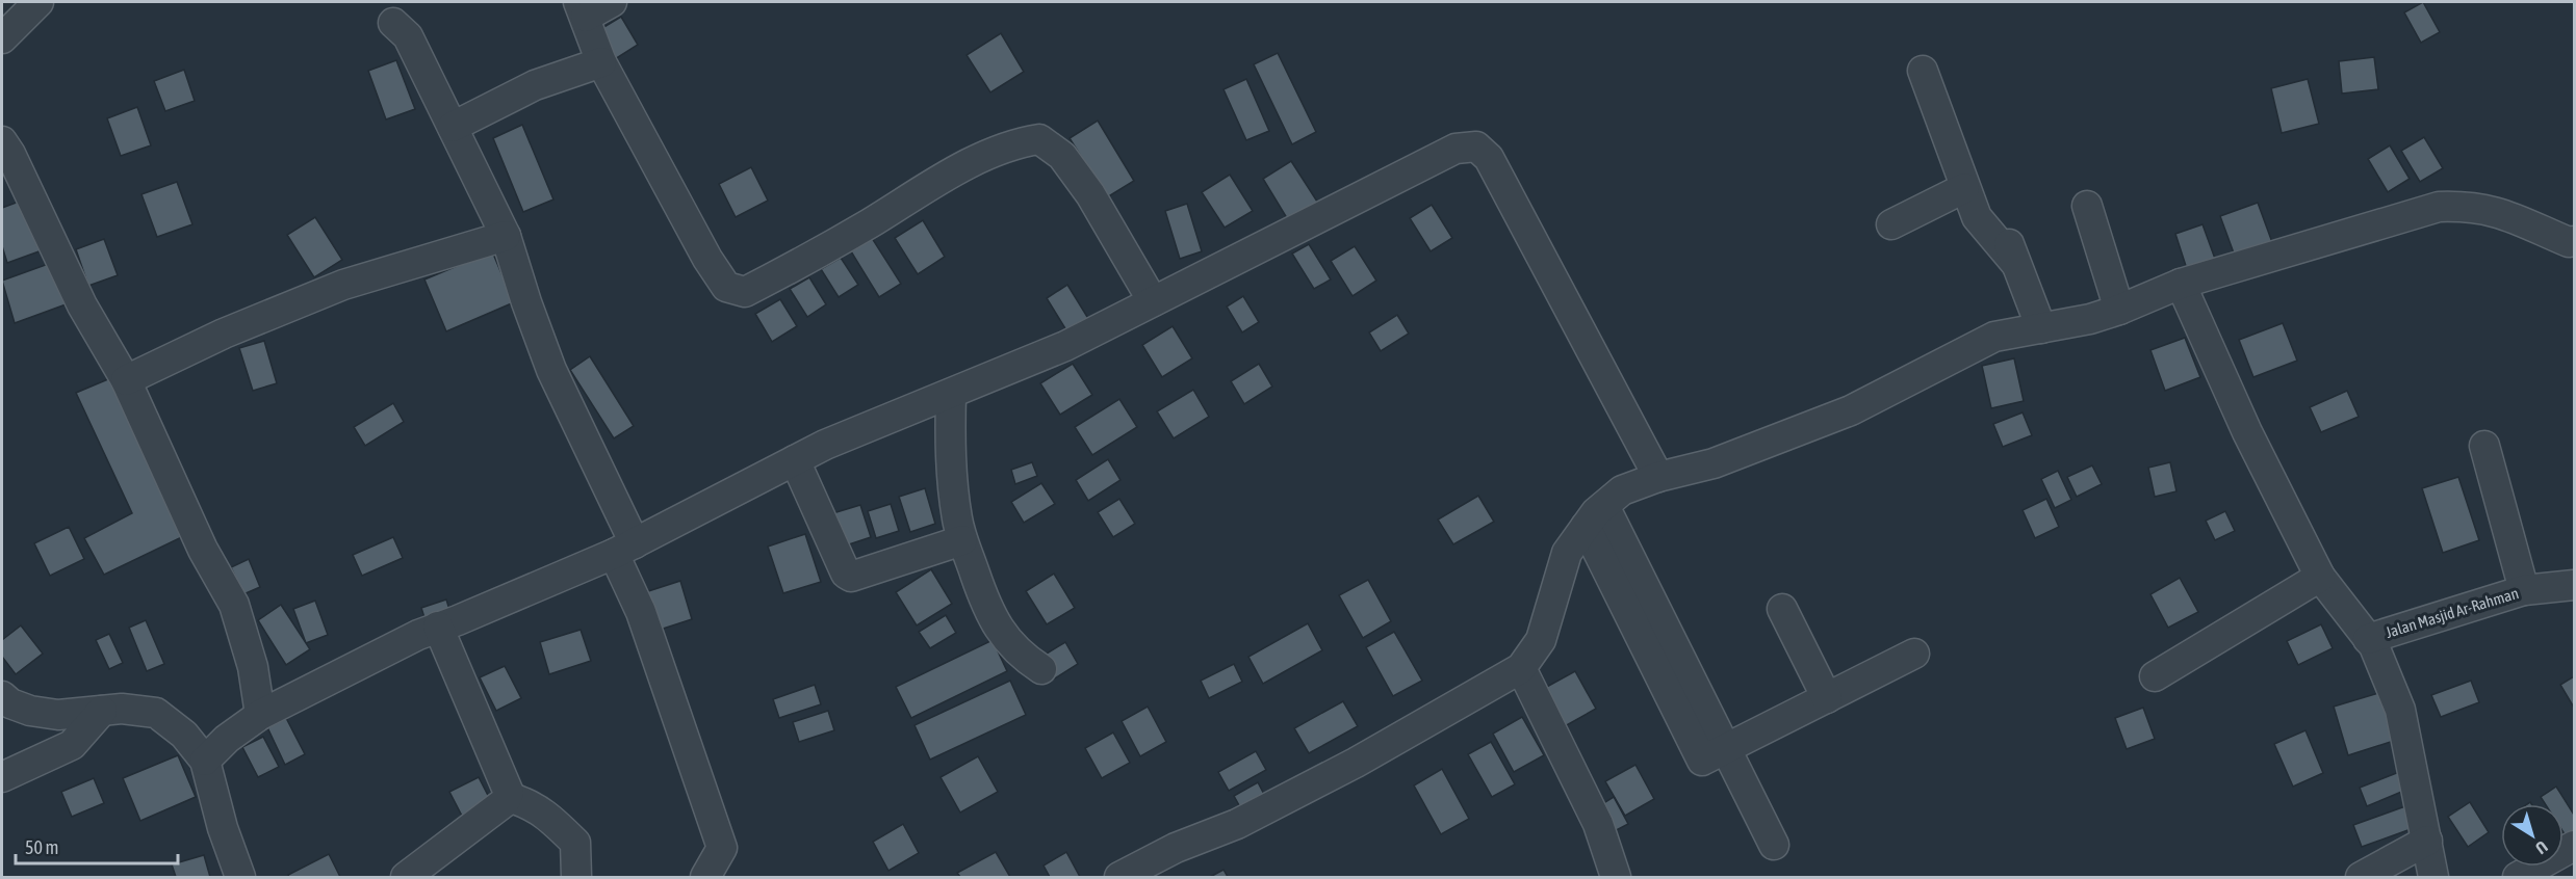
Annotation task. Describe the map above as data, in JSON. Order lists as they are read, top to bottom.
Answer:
{
  "streets": {
    "street": ["Jalan Masjid Ar-Rahman"]
  },
  "scale_bar": "50 m",
  "north": "bottom right"
}
